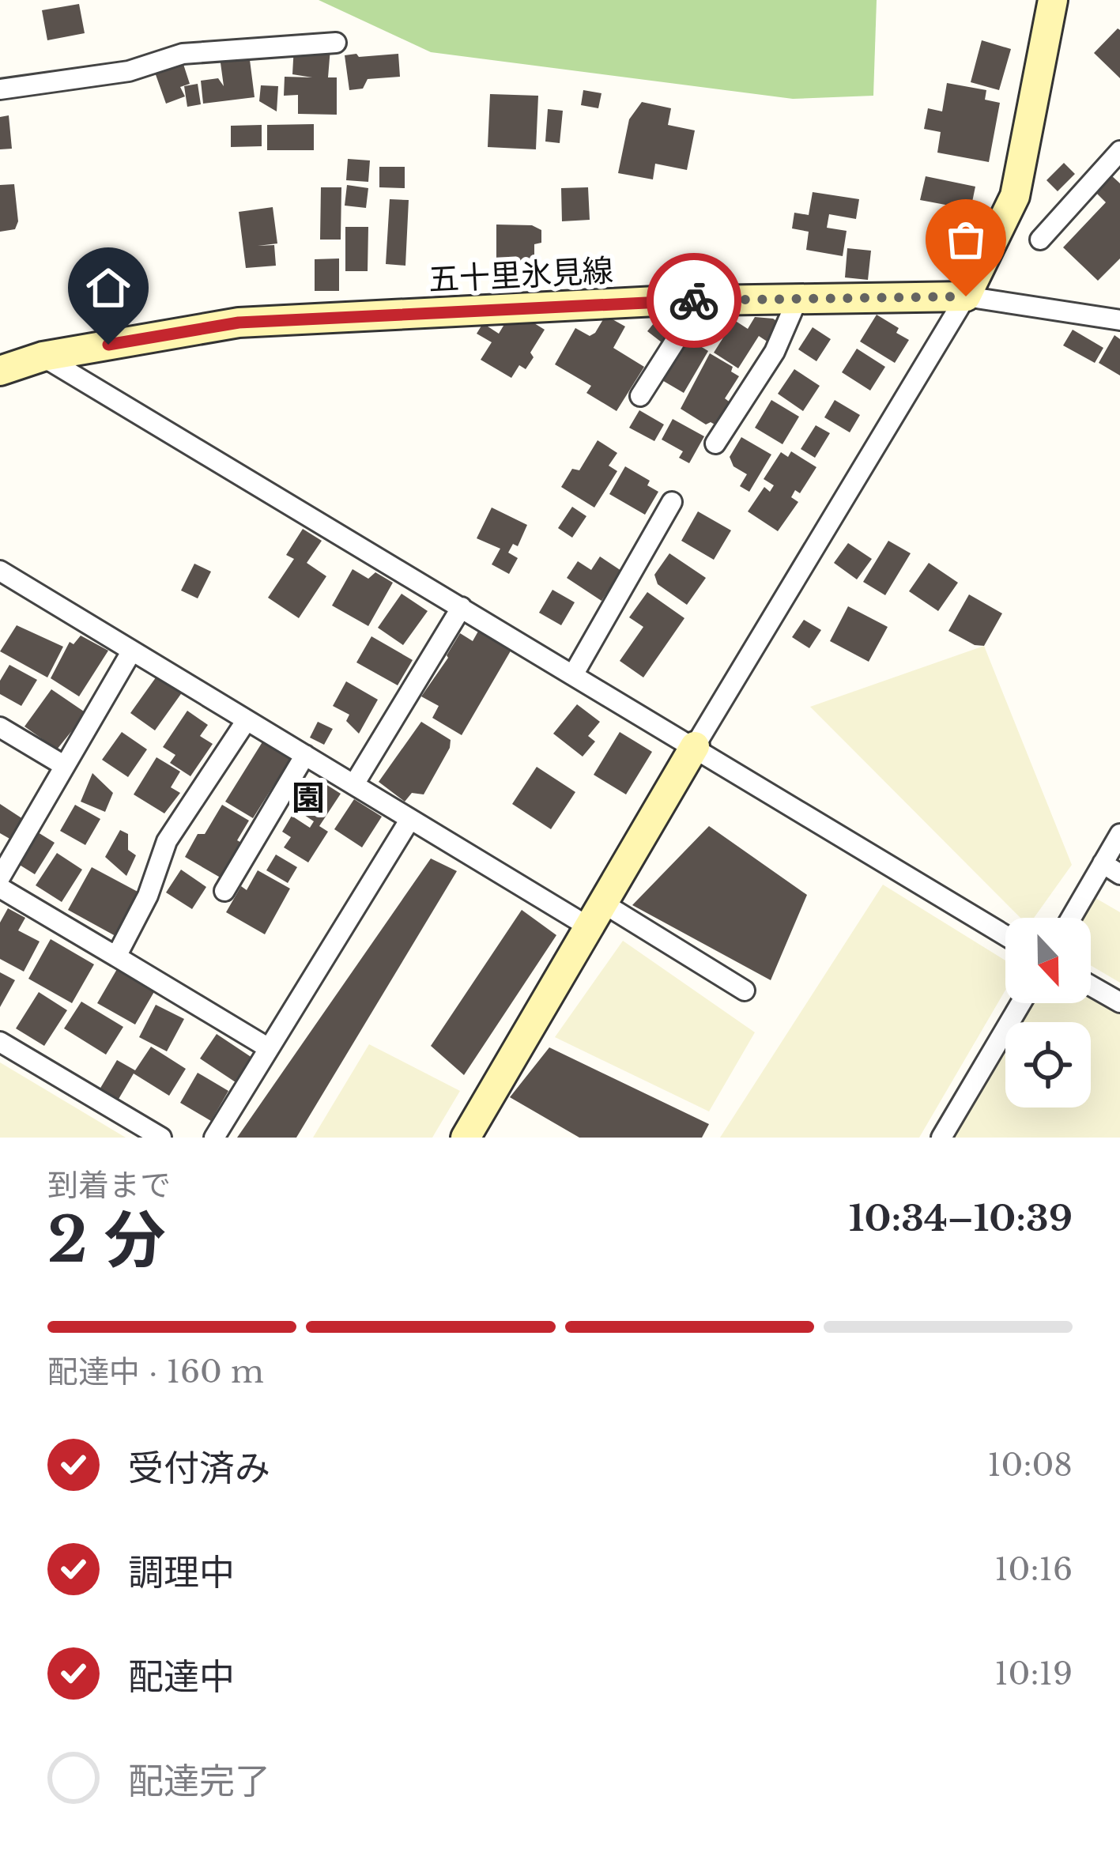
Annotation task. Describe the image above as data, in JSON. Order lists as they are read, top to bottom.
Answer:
{
  "streets": {
    "main road": ["五十里氷見線"]
  },
  "districts": ["園"],
  "north": "bottom",
  "page": {
    "heading": ["2 分", "到着まで", "10:34–10:39"],
    "bar": "配達中 · 160 m",
    "list": [
      ["受付済み", "10:08"],
      ["調理中", "10:16"],
      ["配達中", "10:19"],
      "配達完了"
    ]
  }
}
